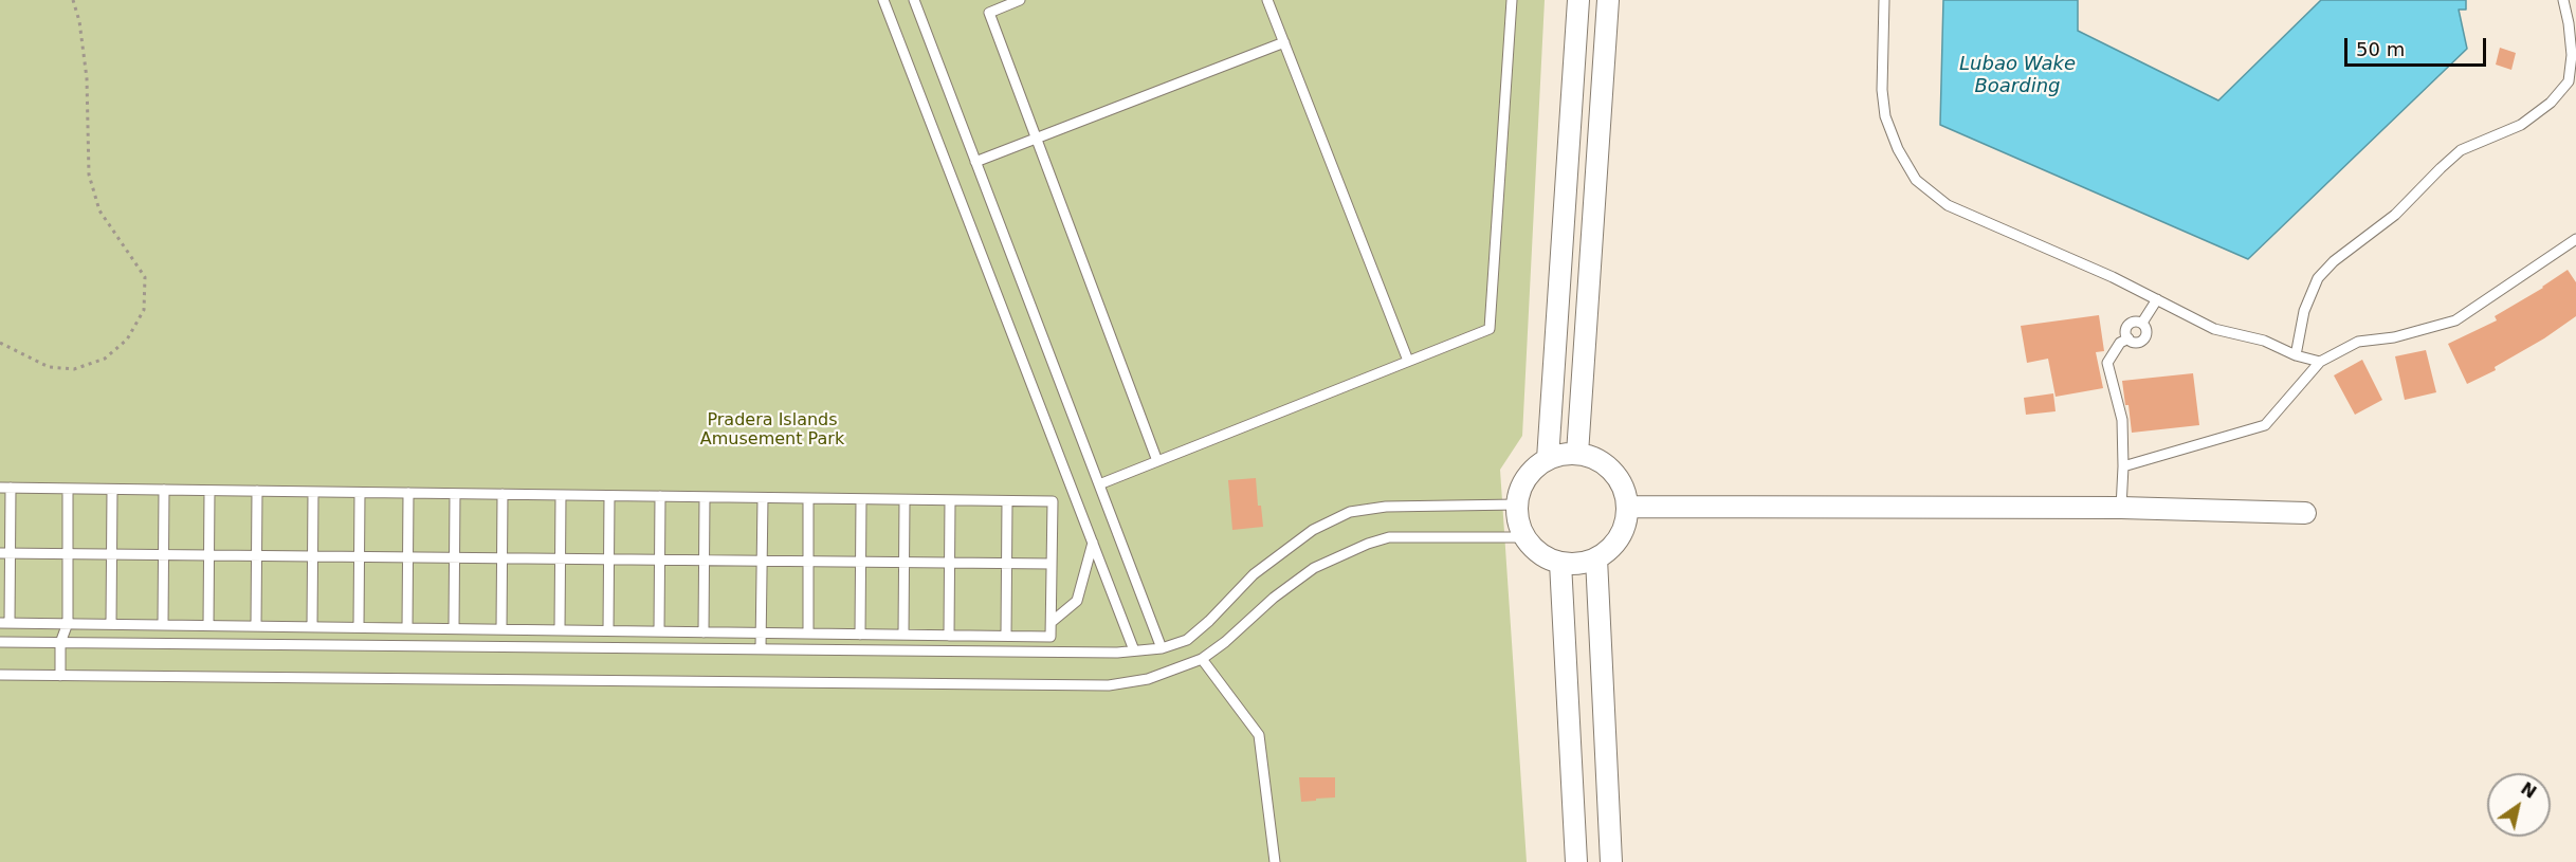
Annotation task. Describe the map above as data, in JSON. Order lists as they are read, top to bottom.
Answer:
{
  "water": ["Lubao Wake Boarding"],
  "parks": ["Pradera Islands Amusement Park"],
  "scale_bar": "50 m",
  "north": "top right"
}
